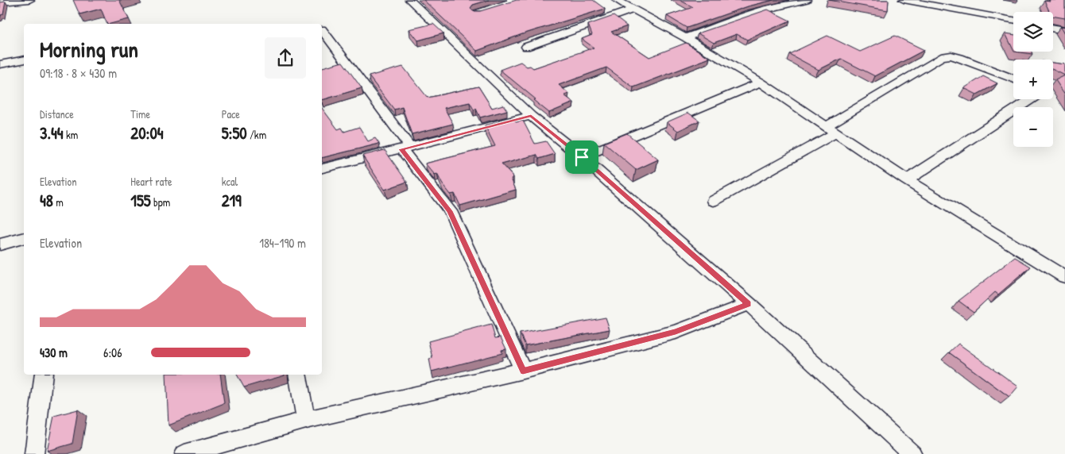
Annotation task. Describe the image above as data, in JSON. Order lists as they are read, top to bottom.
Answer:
{
  "page": {
    "map_buttons": ["+", "−"],
    "heading": ["Morning run", "09:18 · 8 × 430 m"],
    "stats": [
      ["Distance", "3.44 km"],
      ["Time", "20:04"],
      ["Pace", "5:50 /km"],
      ["Elevation", "48 m"],
      ["Heart rate", "155 bpm"],
      ["kcal", "219"]
    ],
    "chart": ["Elevation", "184–190 m"],
    "list": [
      {
        "name": "430 m",
        "note": "6:06"
      }
    ]
  }
}
